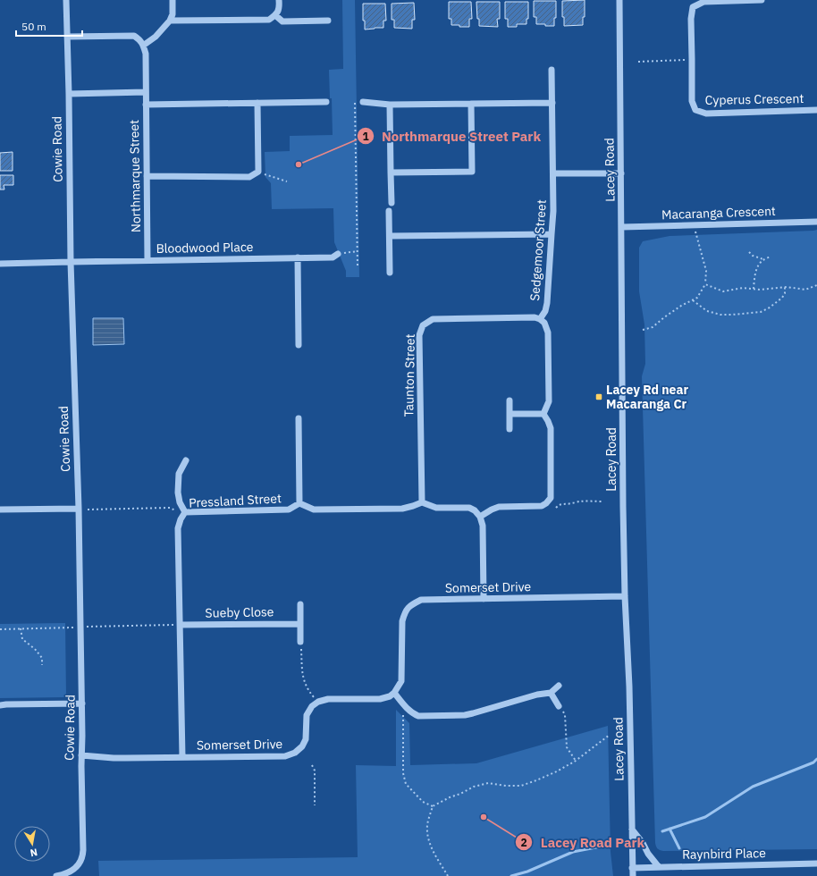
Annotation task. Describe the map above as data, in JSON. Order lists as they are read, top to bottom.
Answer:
{
  "streets": {
    "street": [
      "Cyperus Crescent",
      "Cowie Road",
      "Lacey Road",
      "Northmarque Street",
      "Macaranga Crescent",
      "Bloodwood Place",
      "Sedgemoor Street",
      "Taunton Street",
      "Pressland Street",
      "Somerset Drive",
      "Sueby Close",
      "Raynbird Place"
    ]
  },
  "crossings": [
    ["Cowie Road", "Bloodwood Place"],
    ["Cowie Road", "Somerset Drive"],
    ["Lacey Road", "Macaranga Crescent"],
    ["Lacey Road", "Somerset Drive"],
    ["Lacey Road", "Raynbird Place"],
    ["Northmarque Street", "Bloodwood Place"],
    ["Sedgemoor Street", "Taunton Street"],
    ["Taunton Street", "Pressland Street"],
    ["Pressland Street", "Somerset Drive"],
    ["Pressland Street", "Sueby Close"]
  ],
  "places": {
    "other": ["Northmarque Street Park", "Lacey Road Park"],
    "transit": ["Lacey Rd near Macaranga Cr"]
  },
  "scale_bar": "50 m",
  "north": "bottom"
}
